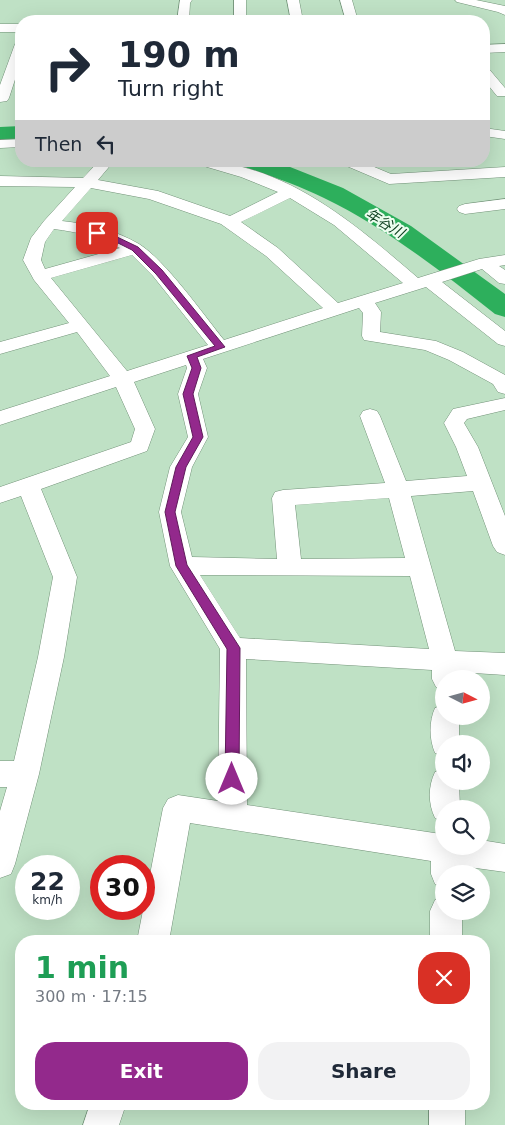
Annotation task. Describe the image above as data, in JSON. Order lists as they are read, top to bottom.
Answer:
{
  "water": ["年谷川"],
  "north": "right",
  "page": {
    "turn": ["190 m", "Turn right"],
    "then": "Then",
    "speed": "22 km/h",
    "limit": "30",
    "heading": ["1 min", "300 m · 17:15"],
    "buttons": ["Exit", "Share"]
  }
}
